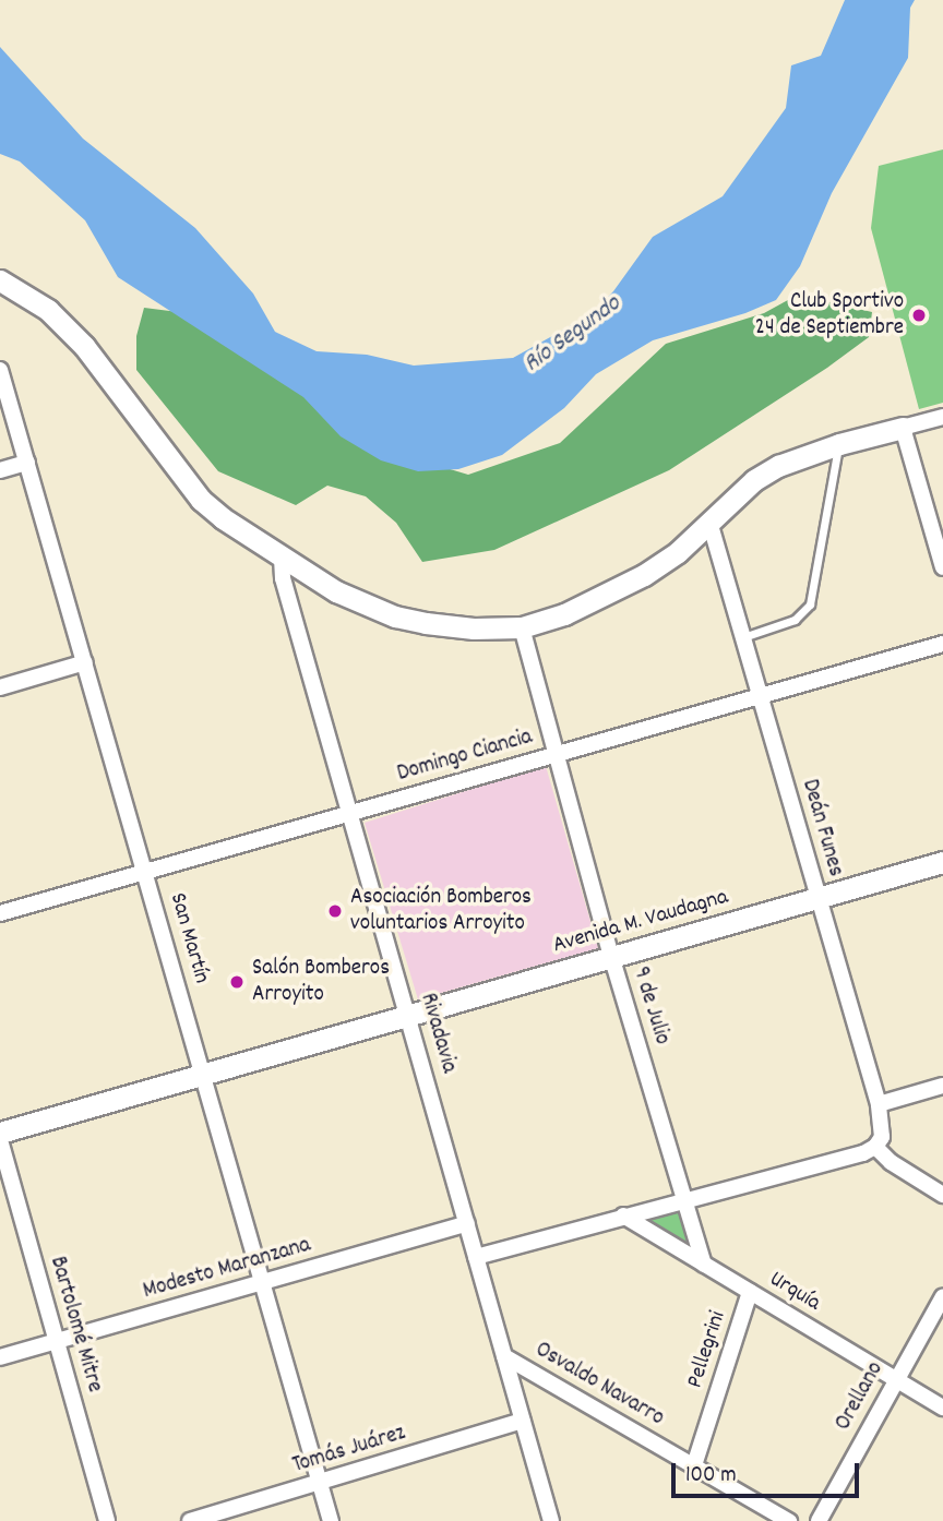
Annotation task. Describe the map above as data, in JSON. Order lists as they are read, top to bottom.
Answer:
{
  "streets": {
    "main road": ["Avenida M. Vaudagna"],
    "street": [
      "Domingo Ciancia",
      "Deán Funes",
      "San Martín",
      "9 de Julio",
      "Rivadavia",
      "Modesto Maranzana",
      "Urquía",
      "Bartolomé Mitre",
      "Pellegrini",
      "Osvaldo Navarro",
      "Orellano",
      "Tomás Juárez"
    ]
  },
  "crossings": [
    ["Domingo Ciancia", "Deán Funes"],
    ["Domingo Ciancia", "San Martín"],
    ["Domingo Ciancia", "9 de Julio"],
    ["Domingo Ciancia", "Rivadavia"],
    ["Deán Funes", "Avenida M. Vaudagna"],
    ["Avenida M. Vaudagna", "San Martín"],
    ["Avenida M. Vaudagna", "9 de Julio"],
    ["Avenida M. Vaudagna", "Rivadavia"],
    ["San Martín", "Modesto Maranzana"],
    ["San Martín", "Tomás Juárez"],
    ["9 de Julio", "Urquía"],
    ["Rivadavia", "Modesto Maranzana"],
    ["Rivadavia", "Osvaldo Navarro"],
    ["Rivadavia", "Tomás Juárez"],
    ["Modesto Maranzana", "Bartolomé Mitre"],
    ["Urquía", "Pellegrini"],
    ["Urquía", "Orellano"],
    ["Pellegrini", "Osvaldo Navarro"]
  ],
  "water": ["Río Segundo"],
  "places": ["Club Sportivo 24 de Septiembre", "Asociación Bomberos voluntarios Arroyito", "Salón Bomberos Arroyito"],
  "scale_bar": "100 m"
}
